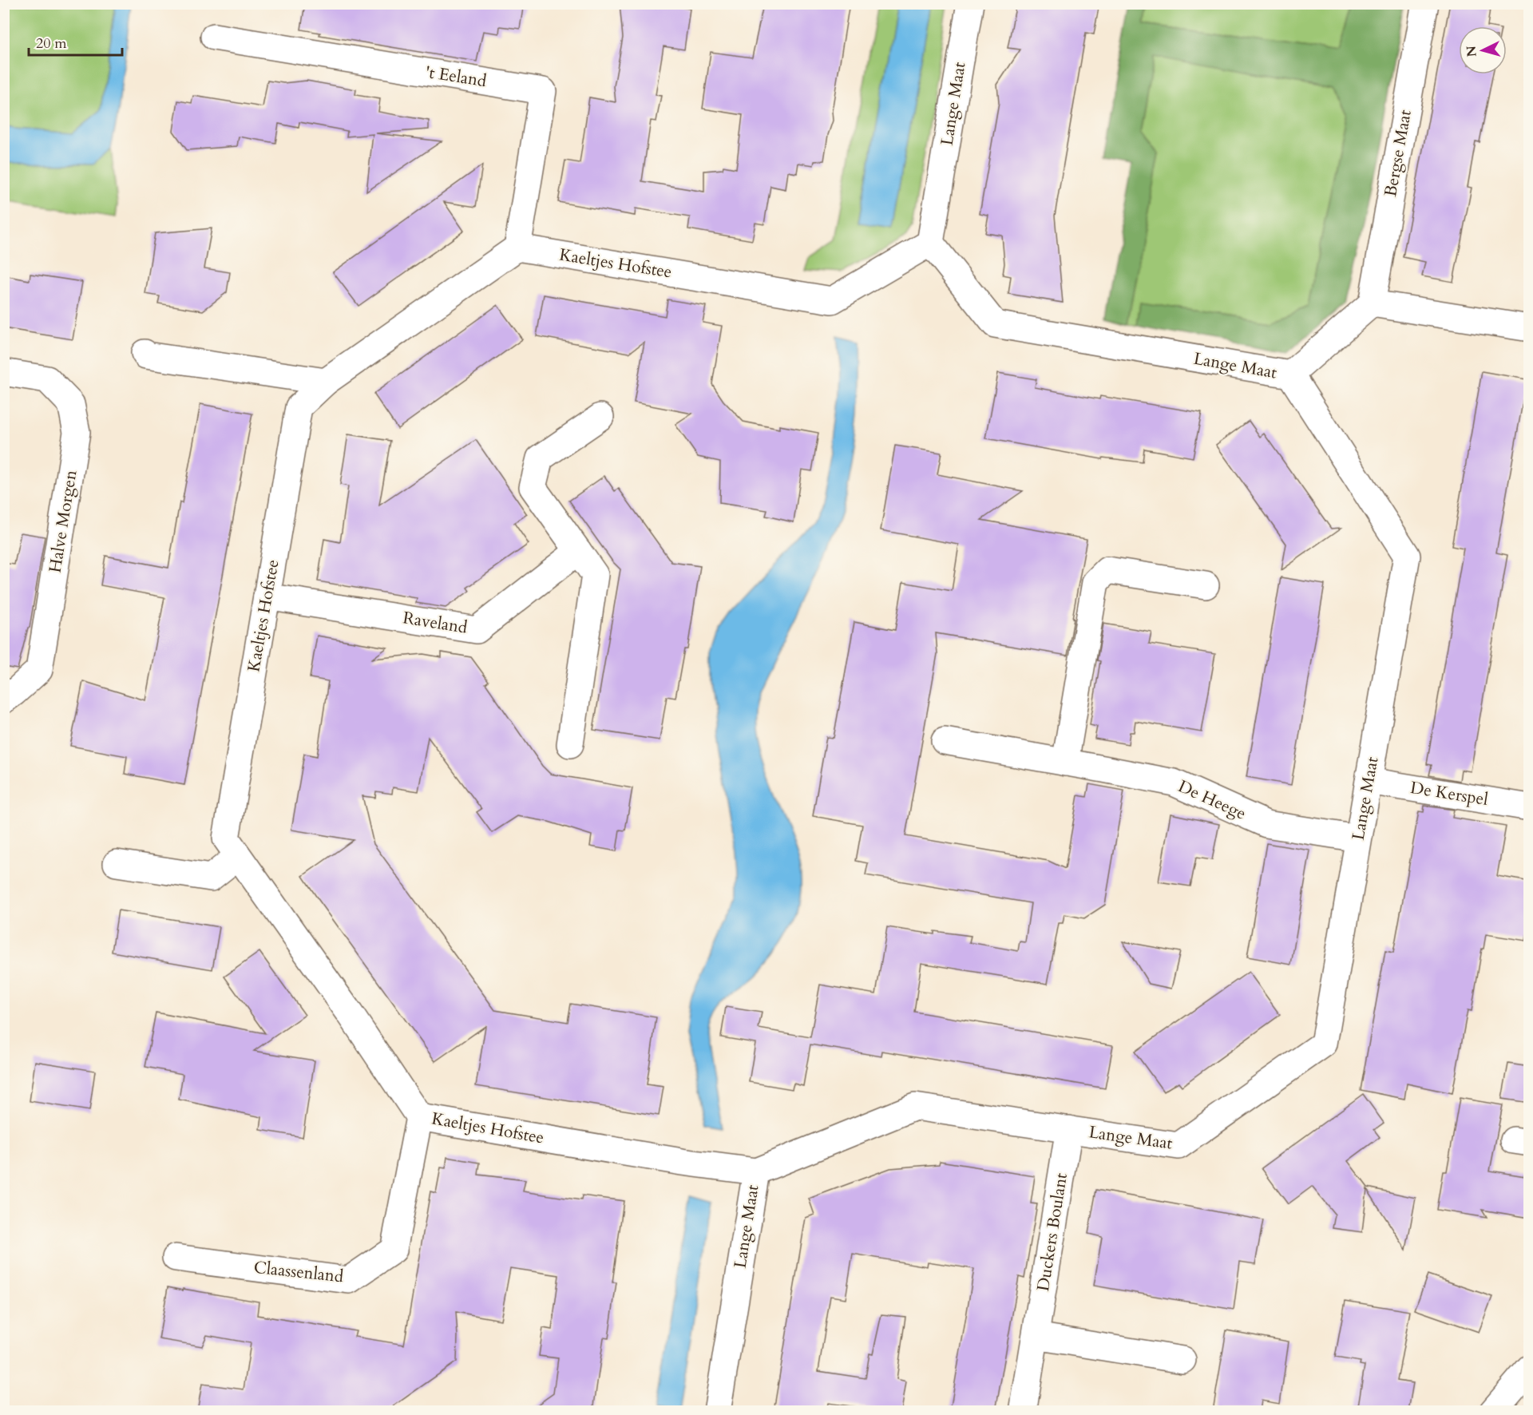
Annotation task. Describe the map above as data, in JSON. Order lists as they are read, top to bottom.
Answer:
{
  "streets": {
    "street": [
      "'t Eeland",
      "Lange Maat",
      "Bergse Maat",
      "Kaeltjes Hofstee",
      "Halve Morgen",
      "Raveland",
      "De Kerspel",
      "De Heege",
      "Duckers Boulant",
      "Claassenland"
    ]
  },
  "crossings": [
    ["'t Eeland", "Kaeltjes Hofstee"],
    ["Lange Maat", "Kaeltjes Hofstee"],
    ["Lange Maat", "De Kerspel"],
    ["Lange Maat", "De Heege"],
    ["Lange Maat", "Duckers Boulant"],
    ["Kaeltjes Hofstee", "Raveland"],
    ["Kaeltjes Hofstee", "Claassenland"]
  ],
  "scale_bar": "20 m",
  "north": "left"
}
